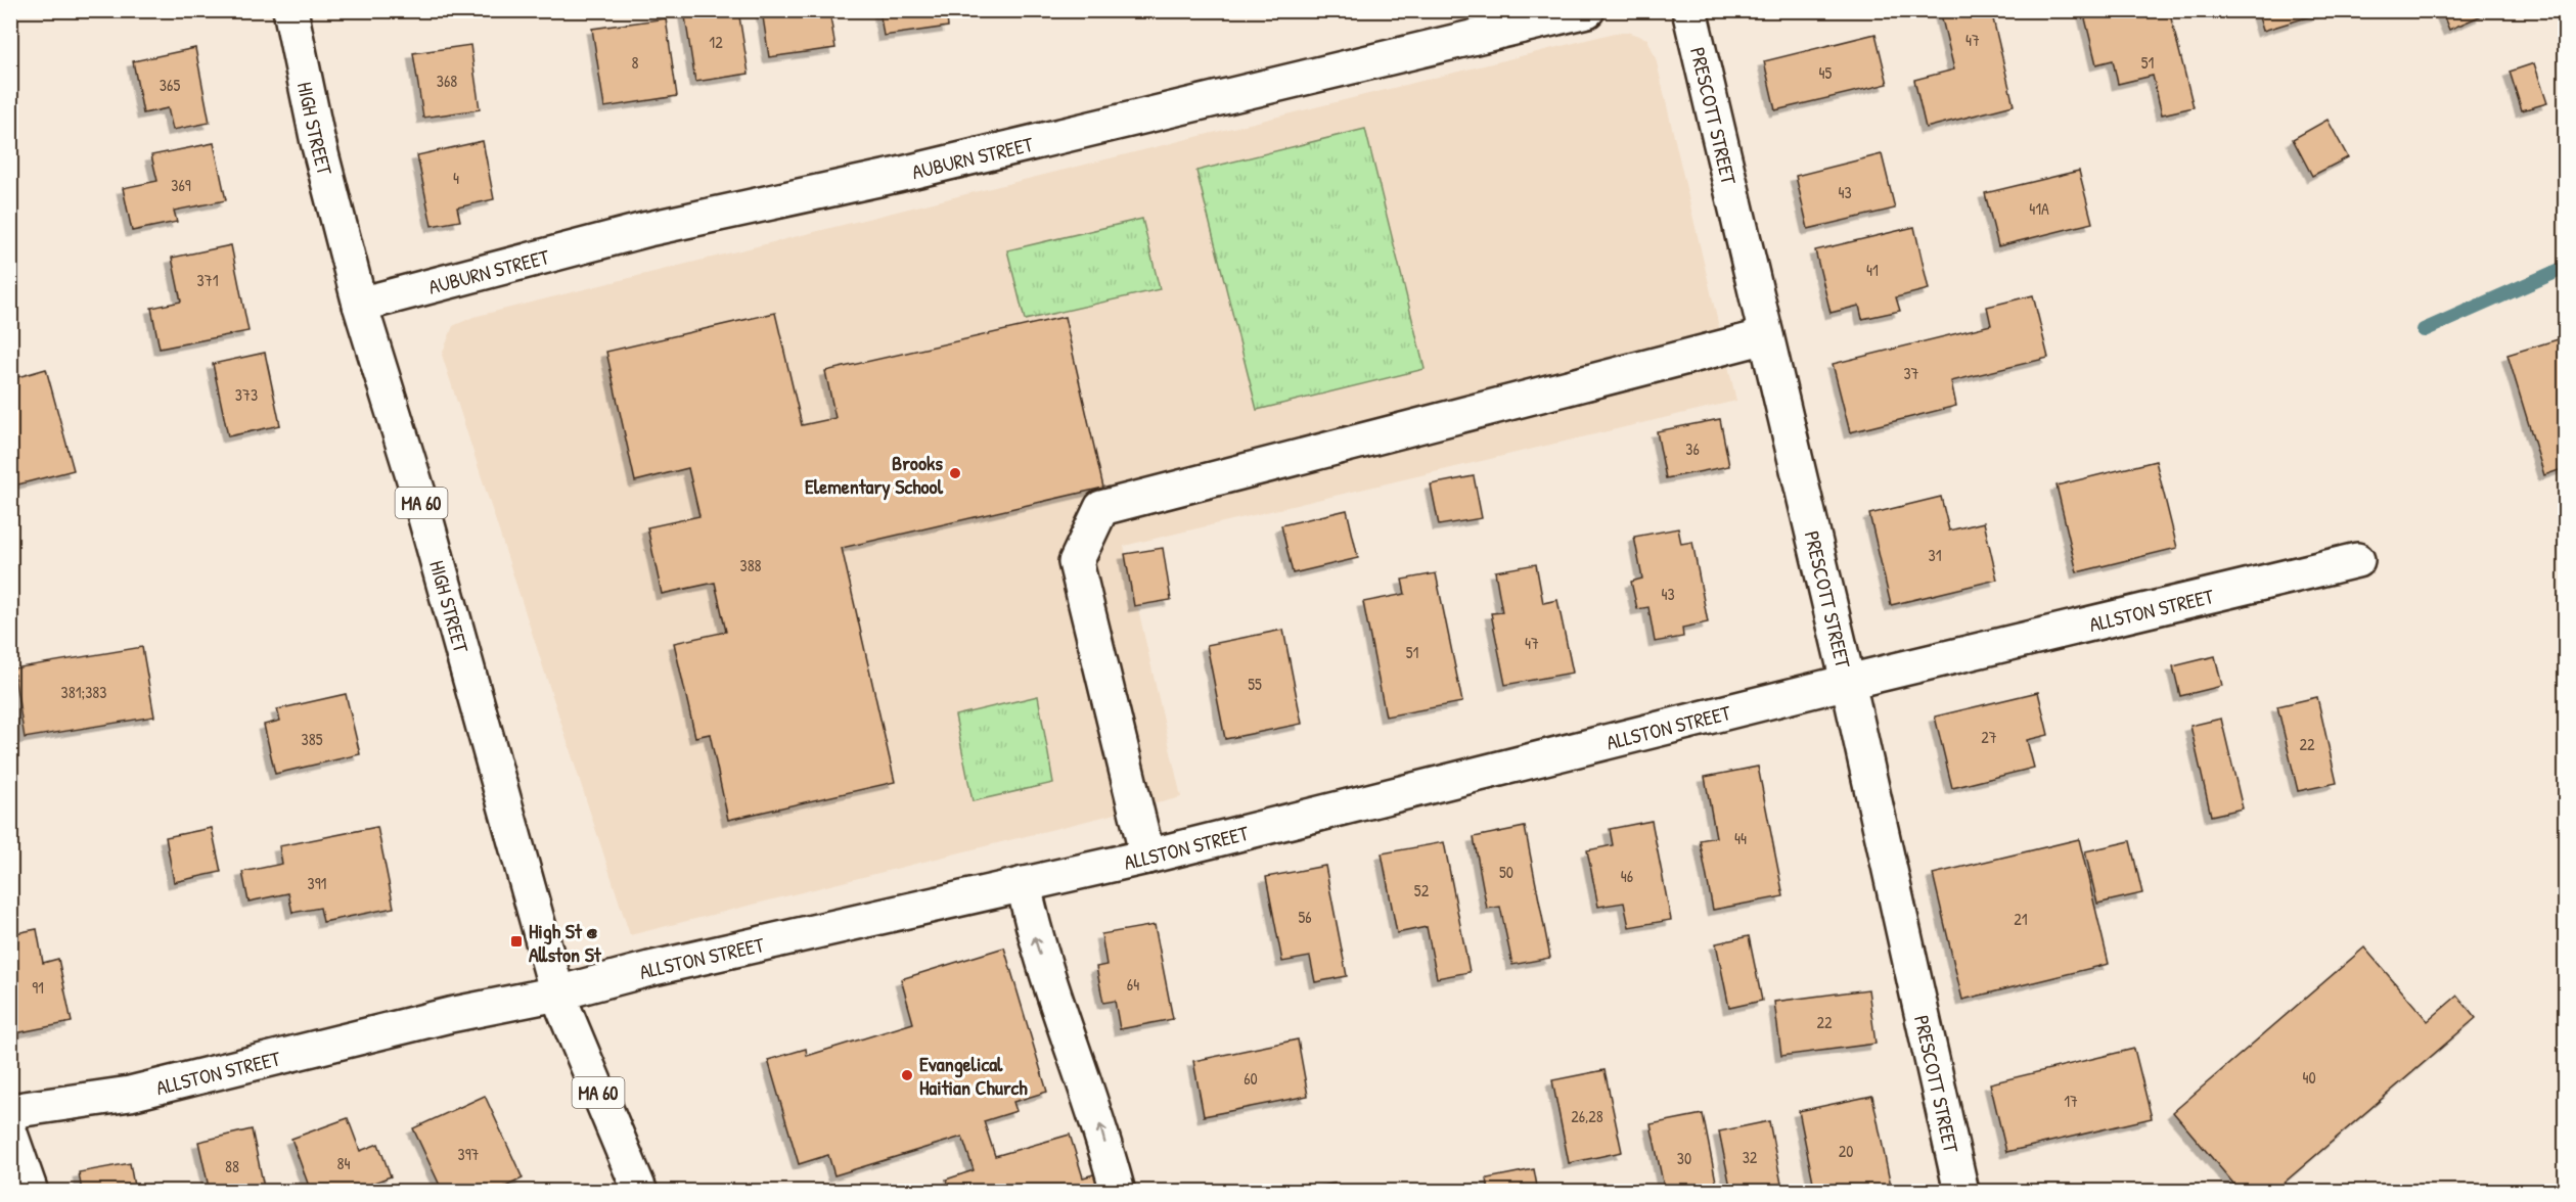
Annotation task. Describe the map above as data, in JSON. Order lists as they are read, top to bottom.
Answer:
{
  "streets": {
    "street": [
      "PRESCOTT STREET",
      "HIGH STREET",
      "AUBURN STREET",
      "MA 60",
      "ALLSTON STREET"
    ]
  },
  "crossings": [
    ["PRESCOTT STREET", "ALLSTON STREET"],
    ["HIGH STREET", "AUBURN STREET"],
    ["HIGH STREET", "ALLSTON STREET"]
  ],
  "places": {
    "other": ["Brooks Elementary School", "Evangelical Haitian Church"],
    "transit": ["High St @ Allston St"]
  },
  "house_numbers": [
    "47",
    "12",
    "8",
    "51",
    "45",
    "368",
    "365",
    "4",
    "369",
    "43",
    "41A",
    "41",
    "371",
    "37",
    "373",
    "36",
    "31",
    "388",
    "43",
    "47",
    "51",
    "55",
    "381;383",
    "27",
    "385",
    "22",
    "44",
    "50",
    "46",
    "391",
    "52",
    "56",
    "21",
    "64",
    "91",
    "22",
    "40",
    "60",
    "17",
    "26,28",
    "20",
    "397",
    "32",
    "30",
    "84",
    "88"
  ]
}
